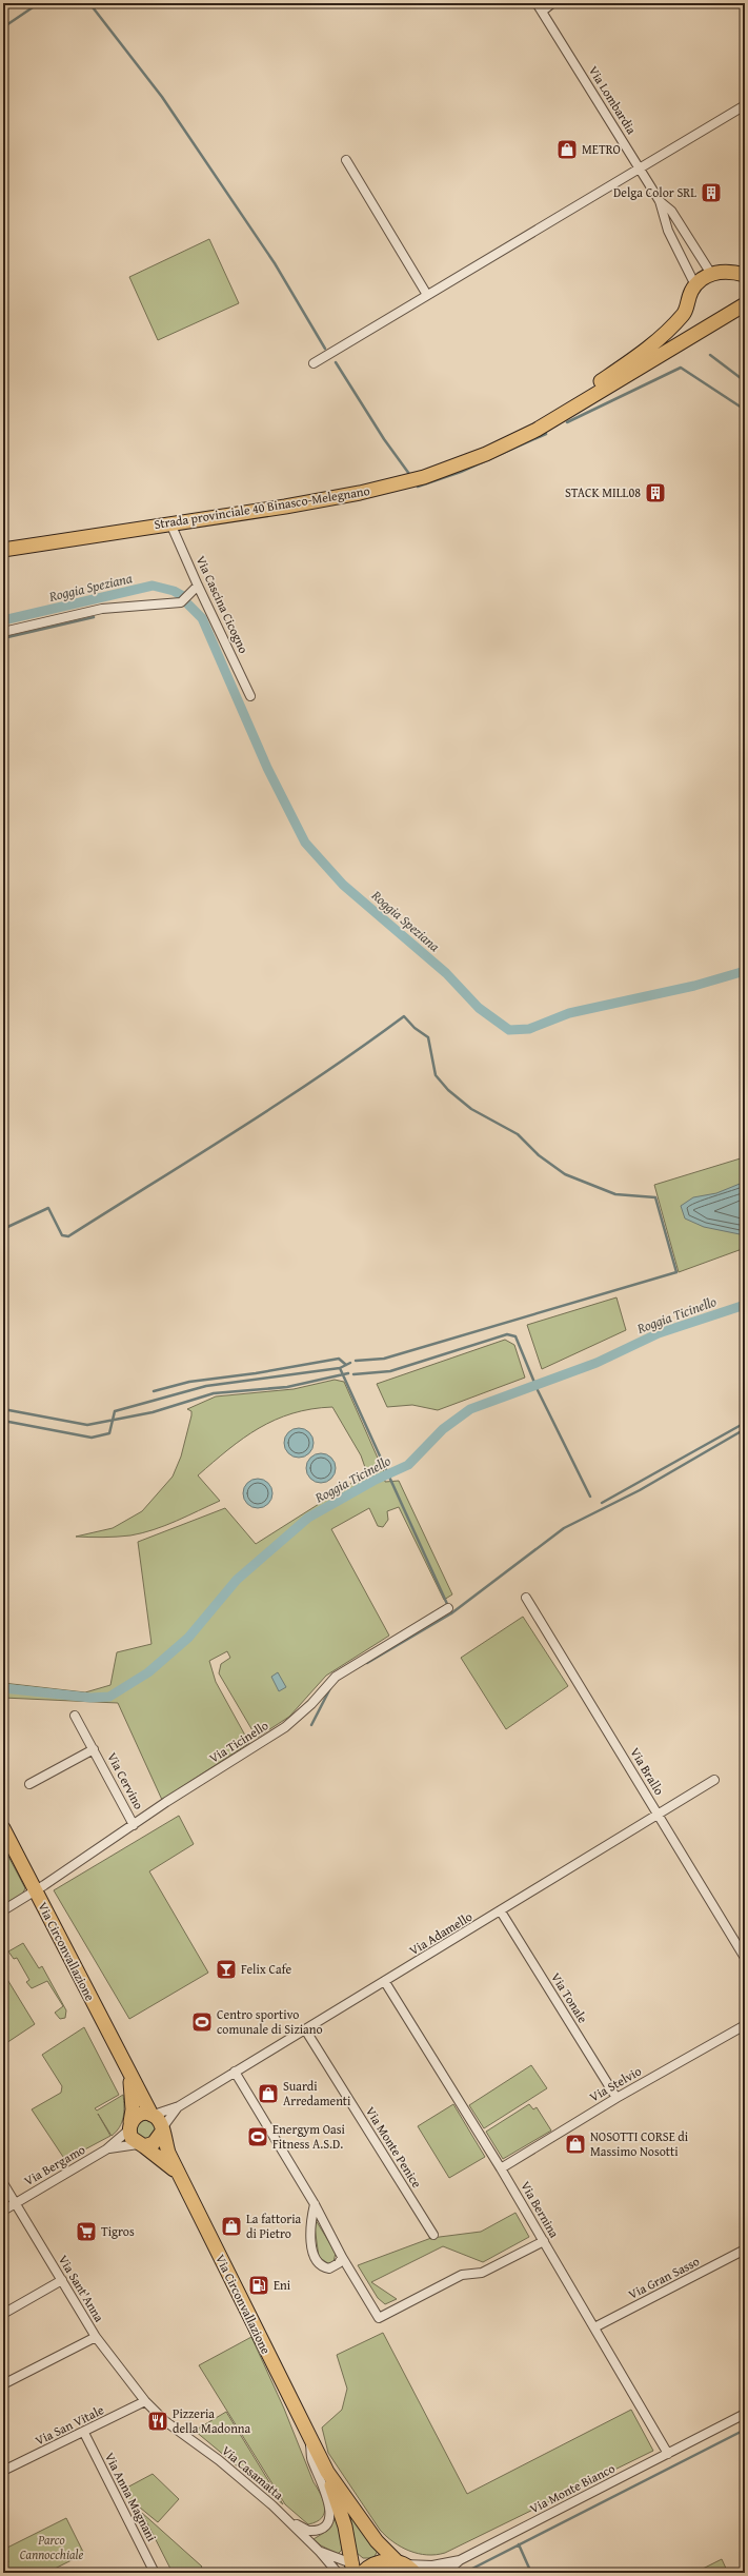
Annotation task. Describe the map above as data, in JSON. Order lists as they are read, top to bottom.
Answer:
{
  "streets": {
    "main road": ["Strada provinciale 40 Binasco-Melegnano", "Via Circonvallazione"],
    "street": [
      "Via Lombardia",
      "Via Cascina Cicogno",
      "Via Ticinello",
      "Via Brallo",
      "Via Cervino",
      "Via Adamello",
      "Via Tonale",
      "Via Stelvio",
      "Via Monte Penice",
      "Via Bergamo",
      "Via Bernina",
      "Via Gran Sasso",
      "Via Sant'Anna",
      "Via San Vitale",
      "Via Casamatta",
      "Via Monte Bianco",
      "Via Anna Magnani"
    ]
  },
  "crossings": [
    ["Via Lombardia", "Strada provinciale 40 Binasco-Melegnano"],
    ["Strada provinciale 40 Binasco-Melegnano", "Via Cascina Cicogno"],
    ["Via Ticinello", "Via Cervino"],
    ["Via Ticinello", "Via Circonvallazione"],
    ["Via Brallo", "Via Adamello"],
    ["Via Adamello", "Via Tonale"],
    ["Via Adamello", "Via Monte Penice"],
    ["Via Adamello", "Via Bernina"],
    ["Via Circonvallazione", "Via Bergamo"],
    ["Via Tonale", "Via Stelvio"],
    ["Via Stelvio", "Via Bernina"],
    ["Via Bergamo", "Via Sant'Anna"],
    ["Via Bernina", "Via Gran Sasso"],
    ["Via Bernina", "Via Monte Bianco"],
    ["Via Sant'Anna", "Via San Vitale"],
    ["Via Sant'Anna", "Via Casamatta"],
    ["Via San Vitale", "Via Casamatta"],
    ["Via San Vitale", "Via Anna Magnani"]
  ],
  "water": ["Roggia Speziana", "Roggia Ticinello"],
  "parks": ["Parco Cannocchiale"],
  "places": {
    "shop": [
      "METRO",
      "Suardi Arredamenti",
      "NOSOTTI CORSE di Massimo Nosotti",
      "La fattoria di Pietro"
    ],
    "building": ["Delga Color SRL", "STACK MILL08"],
    "bar": ["Felix Cafe"],
    "sports": ["Centro sportivo comunale di Siziano", "Energym Oasi Fitness A.S.D."],
    "supermarket": ["Tigros"],
    "fuel station": ["Eni"],
    "restaurant": ["Pizzeria della Madonna"]
  }
}
